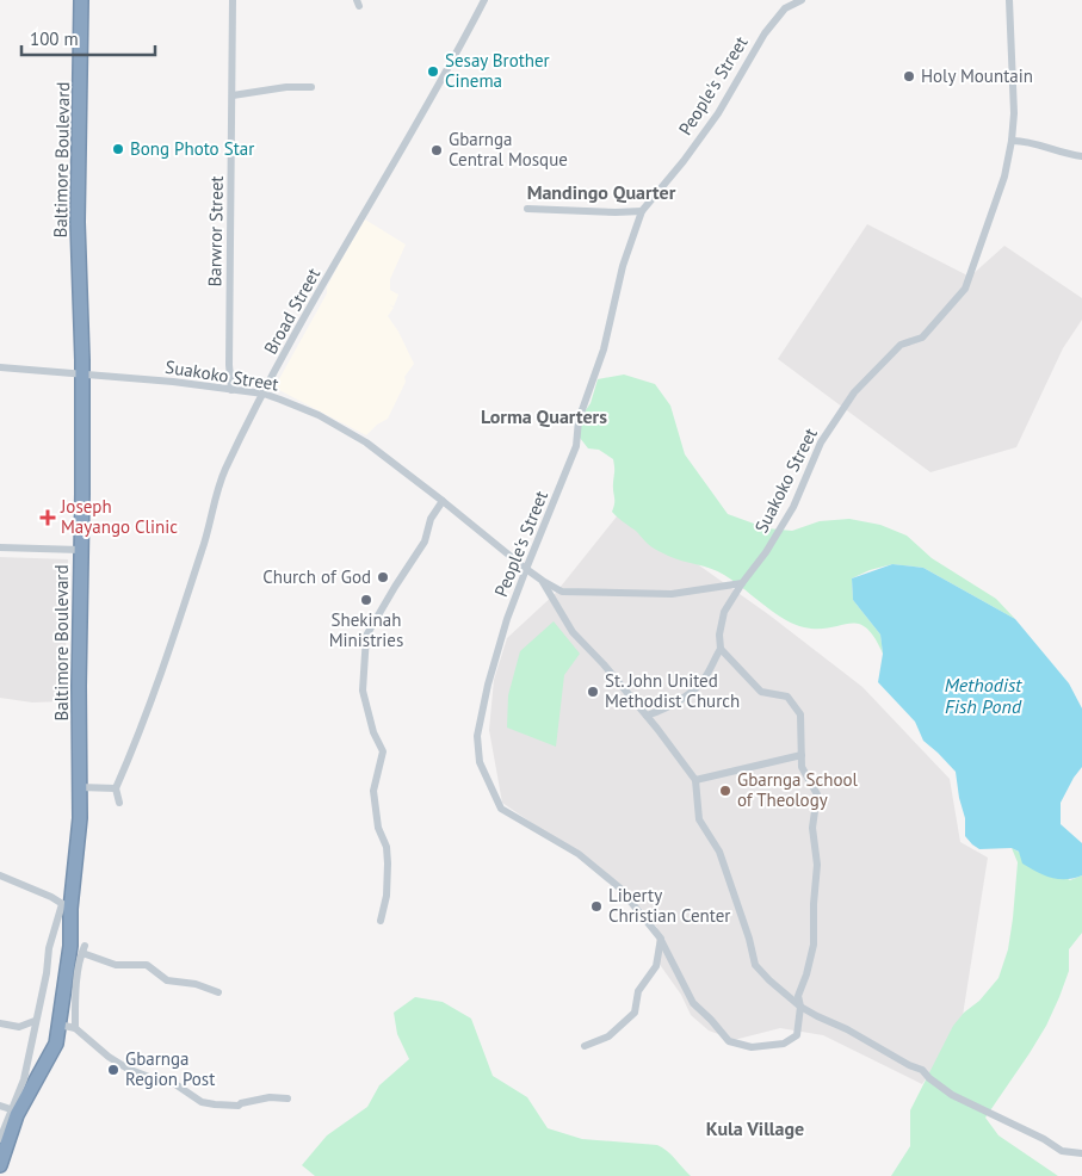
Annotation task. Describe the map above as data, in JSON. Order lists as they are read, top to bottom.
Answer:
{
  "streets": {
    "highway": ["Baltimore Boulevard"],
    "street": [
      "People's Street",
      "Barwror Street",
      "Broad Street",
      "Suakoko Street"
    ]
  },
  "crossings": [
    ["People's Street", "Suakoko Street"],
    ["Baltimore Boulevard", "Suakoko Street"],
    ["Barwror Street", "Suakoko Street"],
    ["Broad Street", "Suakoko Street"]
  ],
  "districts": ["Mandingo Quarter", "Lorma Quarters", "Kula Village"],
  "water": ["Methodist Fish Pond"],
  "places": {
    "other": [
      "Sesay Brother Cinema",
      "Holy Mountain",
      "Bong Photo Star",
      "Gbarnga Central Mosque",
      "Church of God",
      "Shekinah Ministries",
      "St. John United Methodist Church",
      "Gbarnga School of Theology",
      "Liberty Christian Center",
      "Gbarnga Region Post"
    ],
    "health": ["Joseph Mayango Clinic"]
  },
  "scale_bar": "100 m"
}
